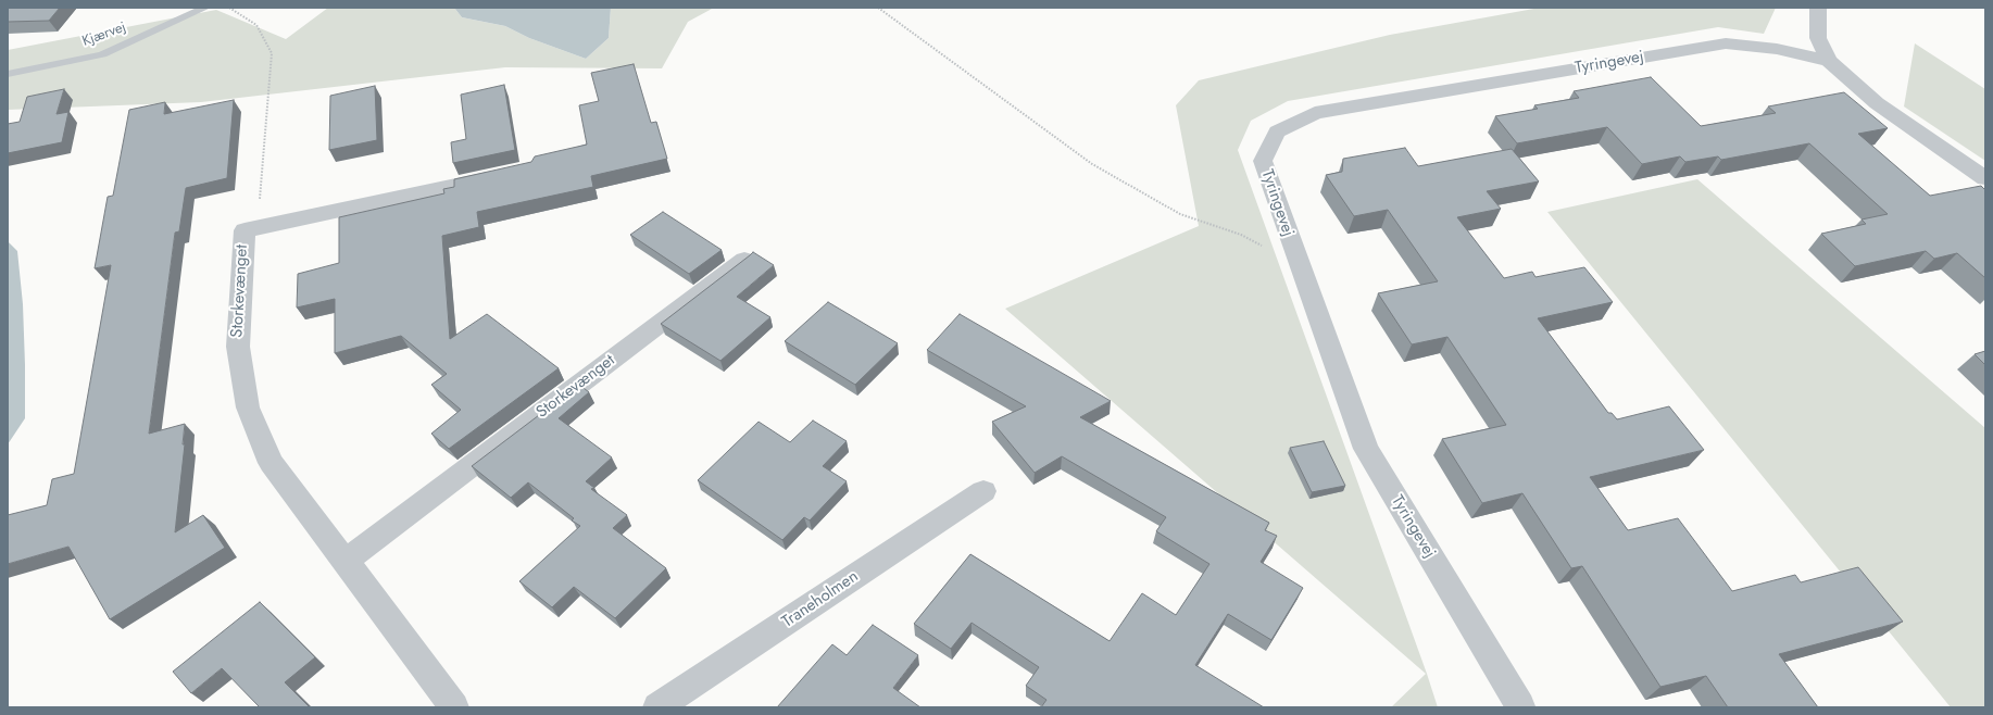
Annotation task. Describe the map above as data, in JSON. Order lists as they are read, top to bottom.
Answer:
{
  "streets": {
    "street": ["Tyringevej", "Storkevænget", "Traneholmen"],
    "lane": ["Kjærvej"]
  }
}
